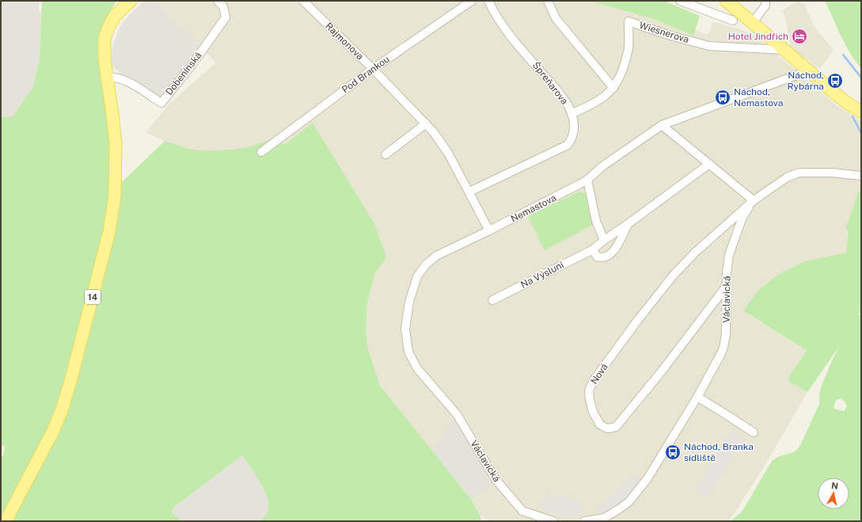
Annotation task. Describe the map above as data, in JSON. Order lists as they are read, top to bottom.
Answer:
{
  "streets": {
    "main road": ["14"],
    "street": [
      "Wiesnerova",
      "Rajmonova",
      "Dobenínská",
      "Pod Brankou",
      "Špreňarova",
      "Nemastova",
      "Na Výsluní",
      "Václavická",
      "Nová"
    ]
  },
  "crossings": [
    ["Rajmonova", "Pod Brankou"],
    ["Rajmonova", "Špreňarova"],
    ["Rajmonova", "Nemastova"],
    ["Dobenínská", "14"],
    ["Nemastova", "Václavická"],
    ["Václavická", "Nová"]
  ],
  "places": {
    "hotel": ["Hotel Jindřich"],
    "bus stop": ["Náchod, Rybárna", "Náchod, Nemastova", "Náchod, Branka sídliště"]
  },
  "north": "top"
}
